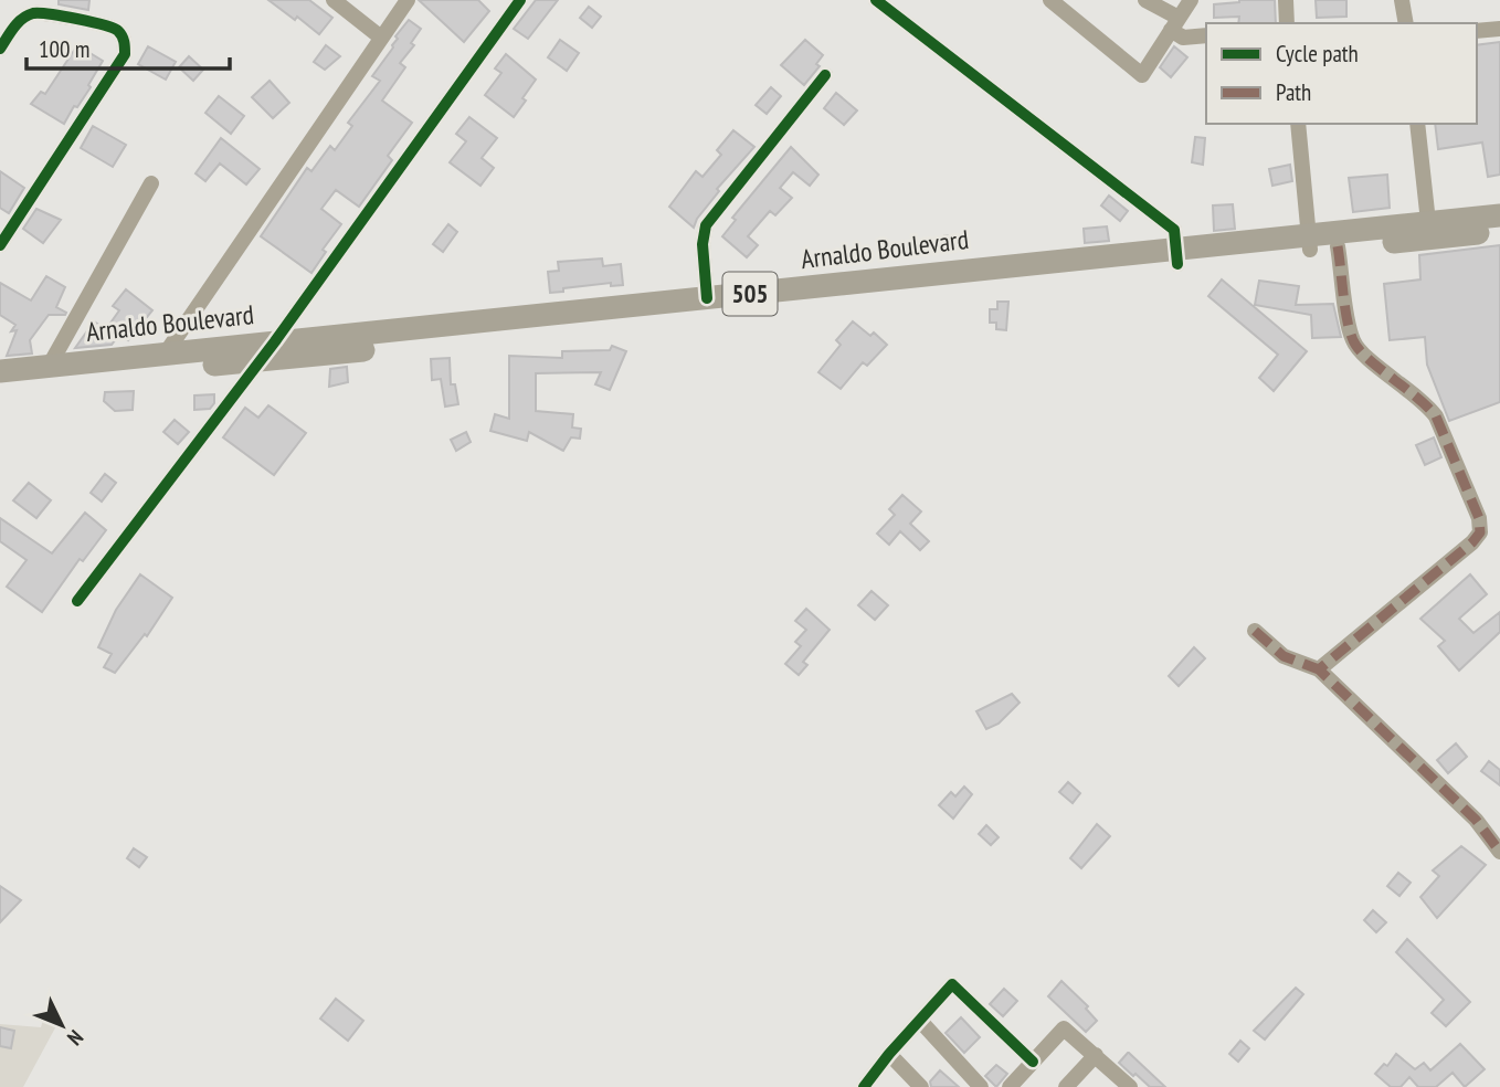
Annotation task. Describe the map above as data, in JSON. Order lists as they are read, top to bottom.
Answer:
{
  "streets": {
    "highway": ["Arnaldo Boulevard", "505"]
  },
  "legend": ["Cycle path", "Path"],
  "scale_bar": "100 m",
  "north": "bottom right"
}
